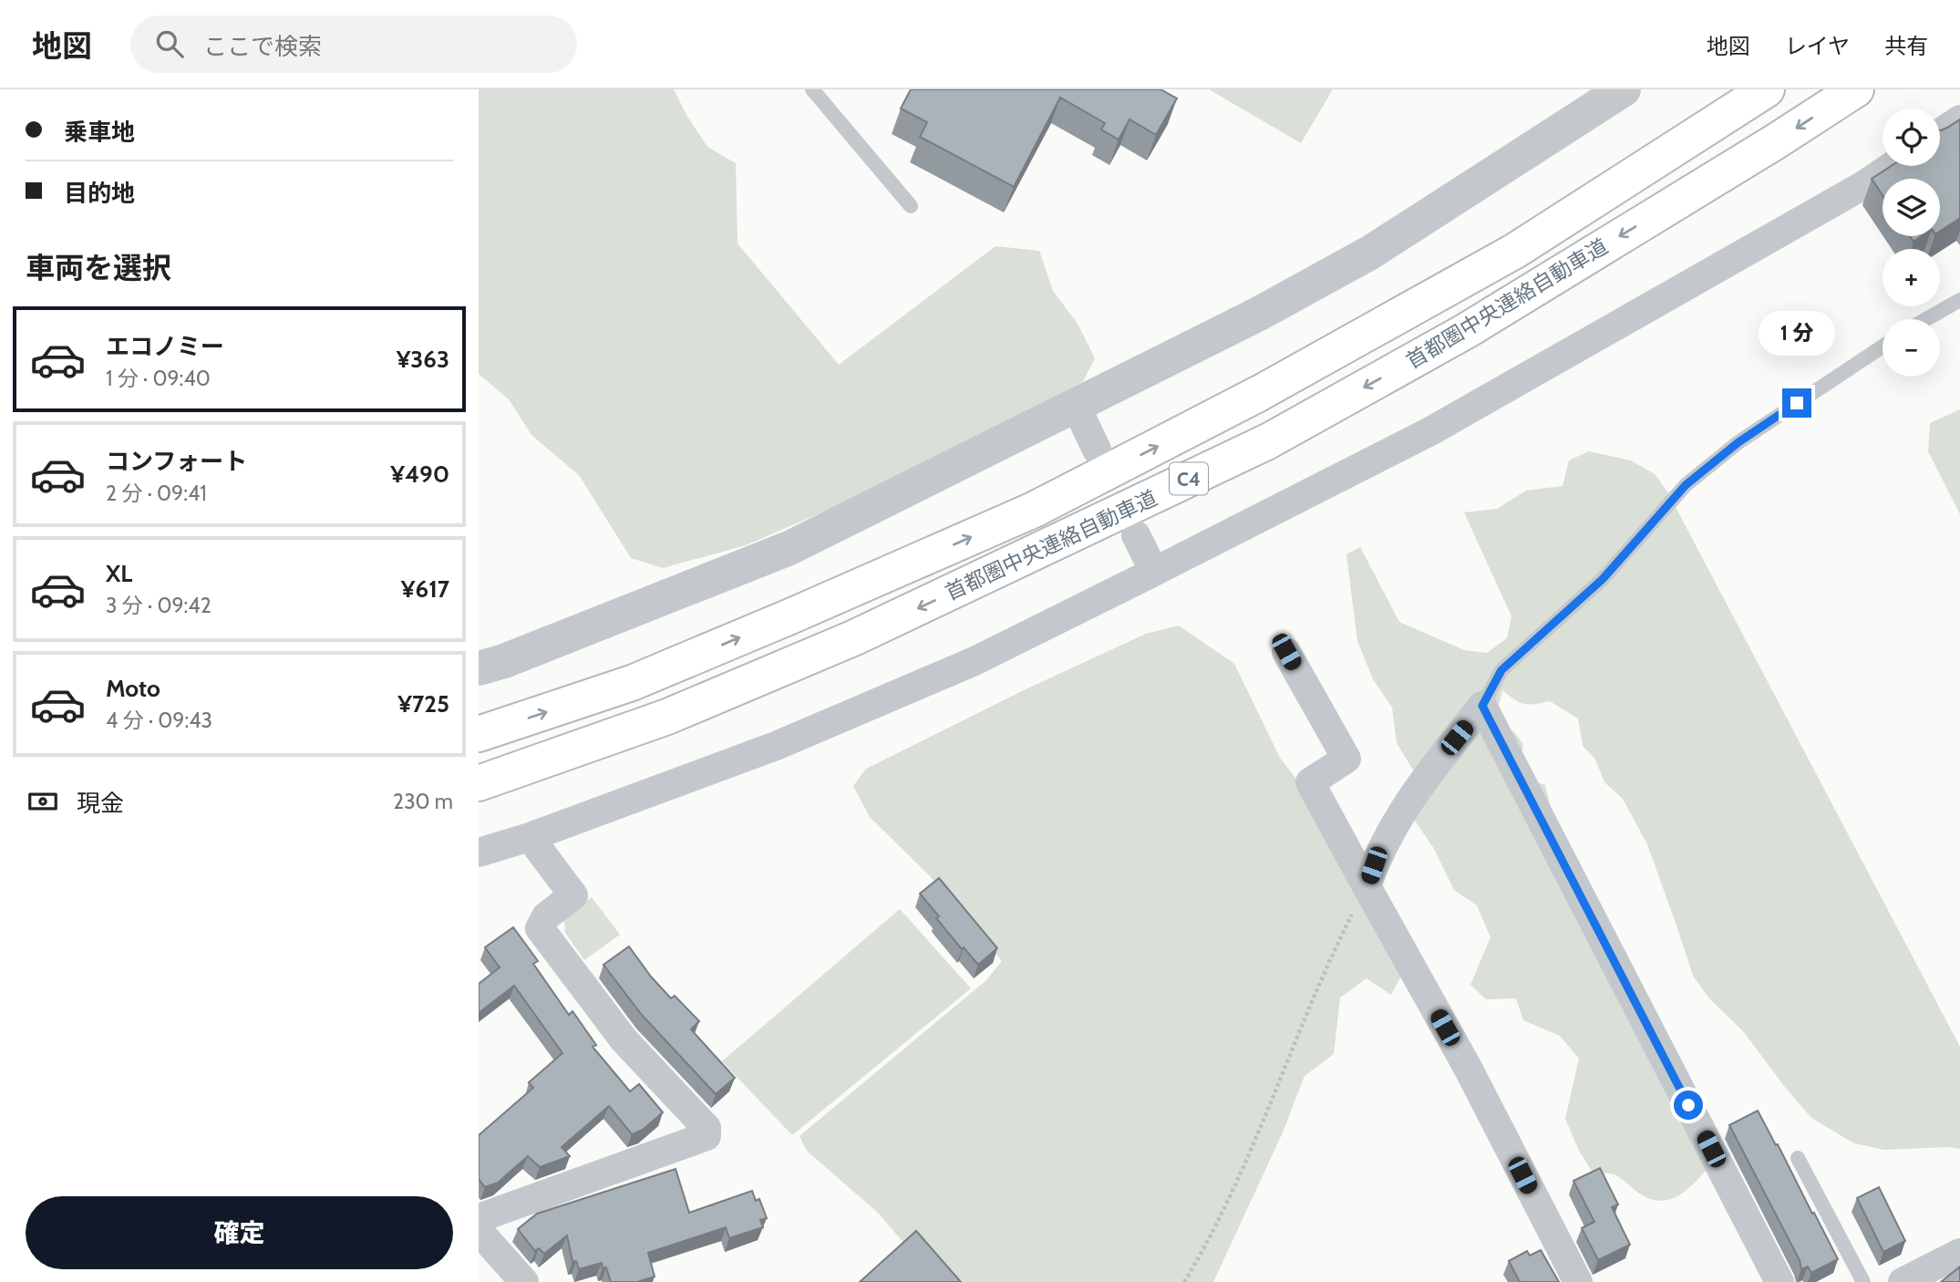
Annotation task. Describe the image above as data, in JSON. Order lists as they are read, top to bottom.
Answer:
{
  "streets": {
    "highway": ["首都圏中央連絡自動車道", "C4"]
  },
  "page": {
    "header": "地図",
    "search": "ここで検索",
    "nav": ["地図", "レイヤ", "共有"],
    "banner": ["乗車地", "目的地"],
    "map_buttons": ["+", "−"],
    "heading": "車両を選択",
    "list": [
      {
        "name": "エコノミー",
        "note": "1 分 · 09:40",
        "value": "¥363"
      },
      {
        "name": "コンフォート",
        "note": "2 分 · 09:41",
        "value": "¥490"
      },
      {
        "name": "XL",
        "note": "3 分 · 09:42",
        "value": "¥617"
      },
      {
        "name": "Moto",
        "note": "4 分 · 09:43",
        "value": "¥725"
      }
    ],
    "bubble": "1 分",
    "pay": ["現金", "230 m"],
    "buttons": "確定"
  }
}
